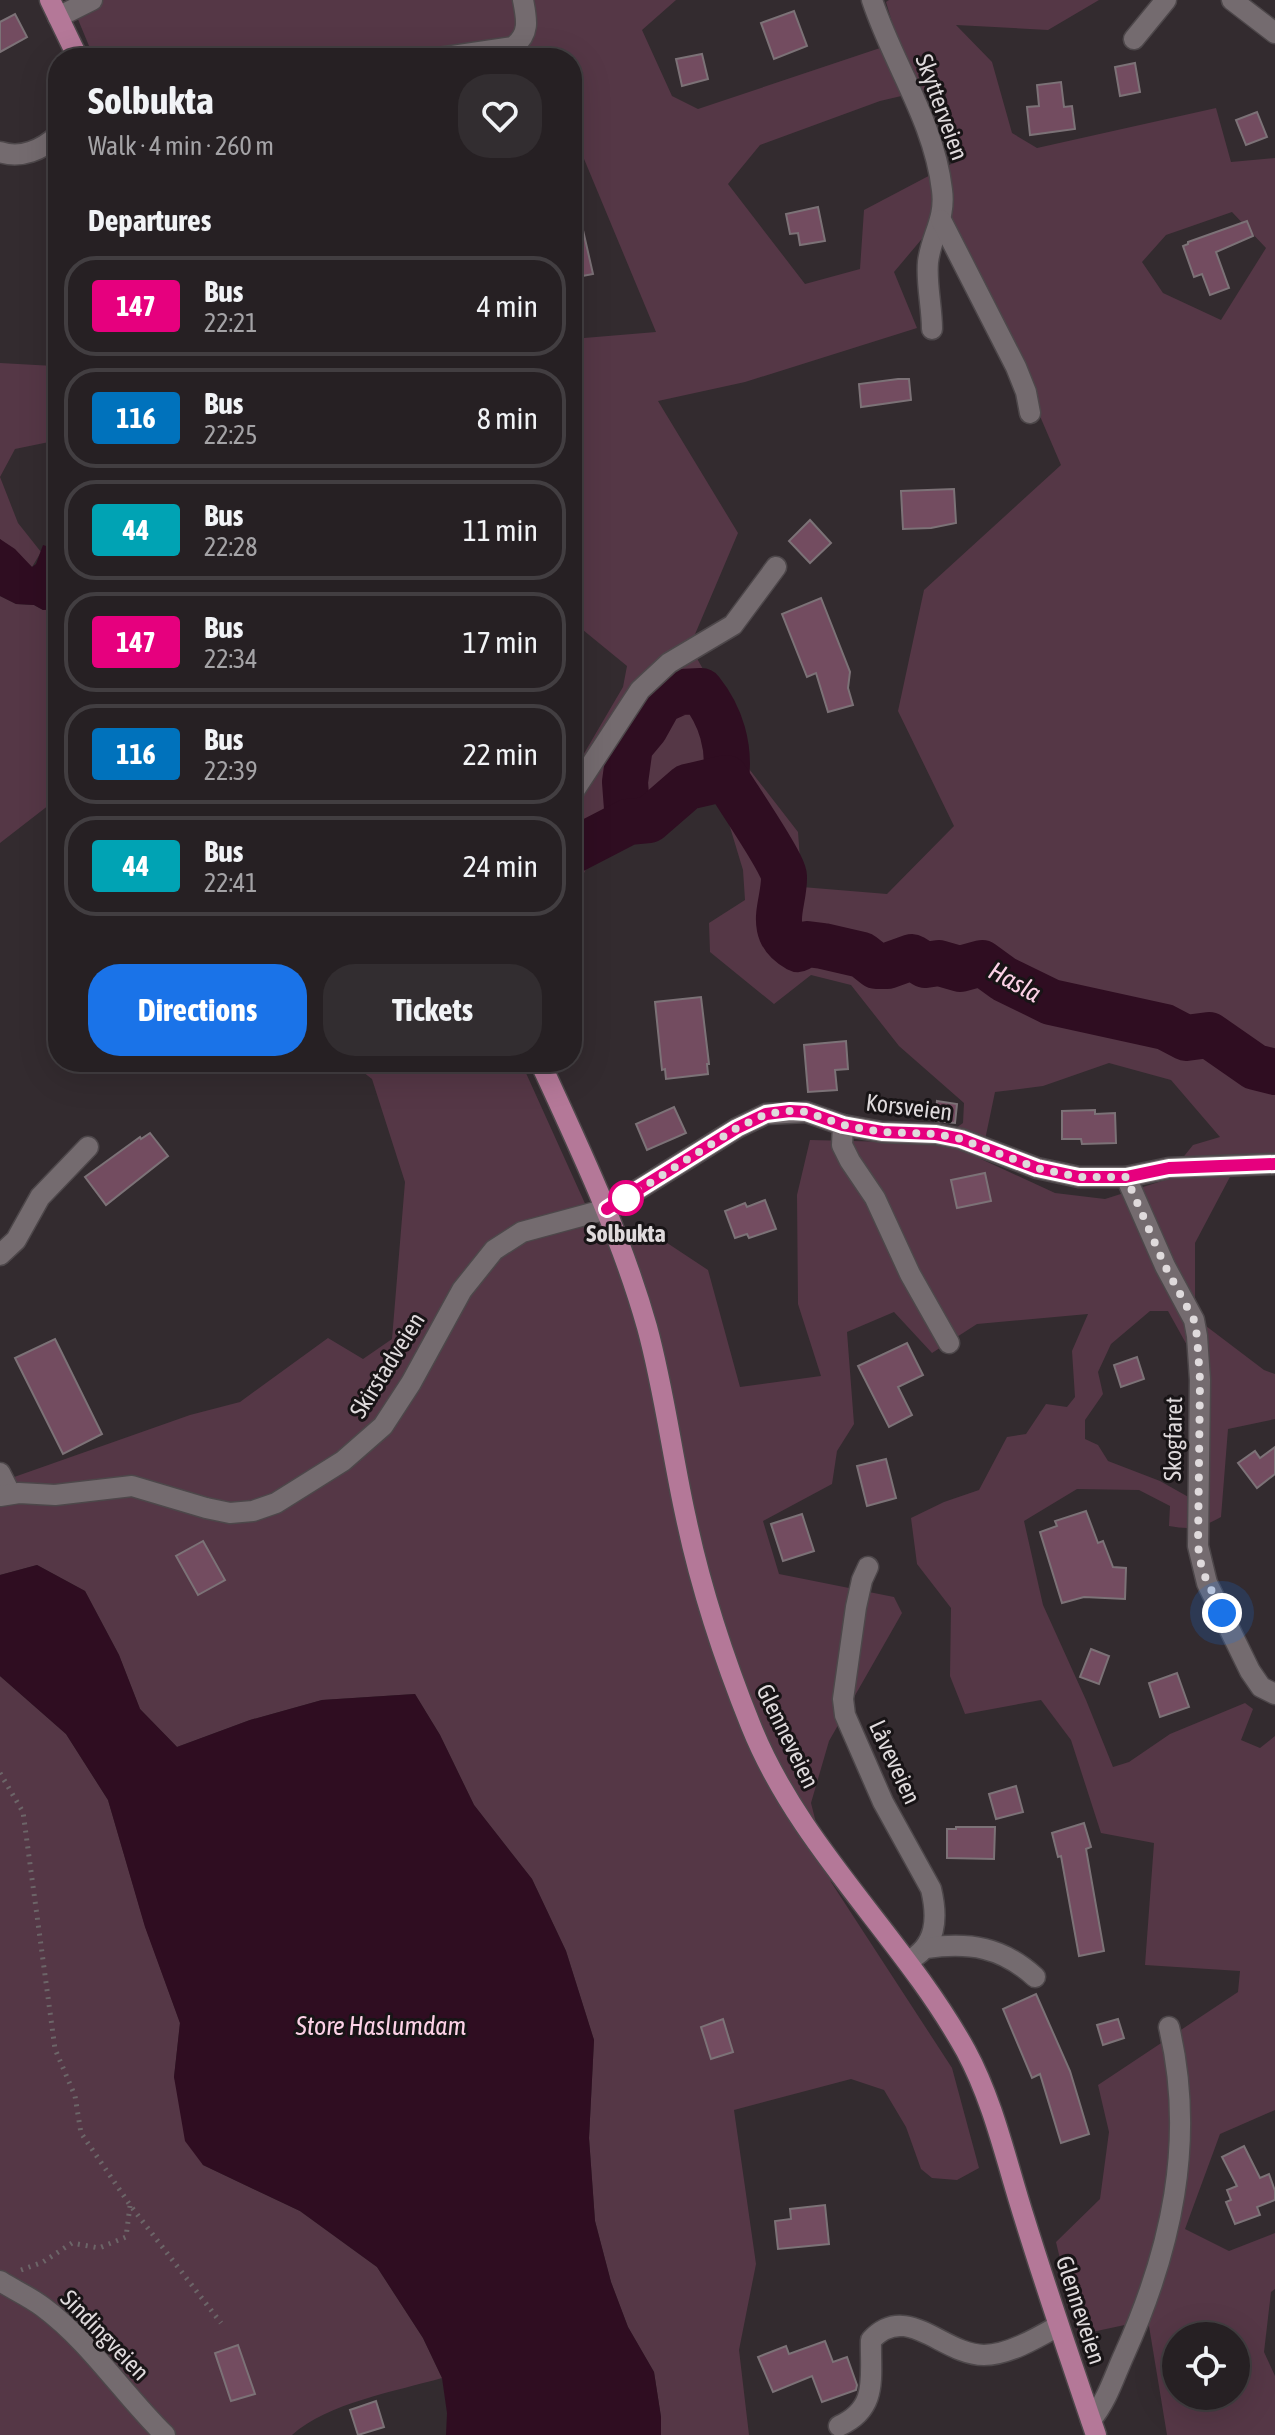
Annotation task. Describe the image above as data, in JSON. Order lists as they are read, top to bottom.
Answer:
{
  "streets": {
    "main road": ["Glenneveien"],
    "street": [
      "Skytterveien",
      "Korsveien",
      "Skirstadveien",
      "Skogfaret",
      "Låveveien",
      "Sindingveien"
    ]
  },
  "crossings": [
    ["Korsveien", "Skirstadveien"],
    ["Korsveien", "Skogfaret"],
    ["Korsveien", "Glenneveien"],
    ["Skirstadveien", "Glenneveien"]
  ],
  "water": ["Hasla", "Store Haslumdam"],
  "places": ["Solbukta"],
  "lines": ["bus line 147"],
  "page": {
    "heading": [
      ["Solbukta", "Walk · 4 min · 260 m"],
      "Departures"
    ],
    "list": [
      {
        "mark": "147",
        "name": "Bus",
        "note": "22:21",
        "value": "4 min"
      },
      {
        "mark": "116",
        "name": "Bus",
        "note": "22:25",
        "value": "8 min"
      },
      {
        "mark": "44",
        "name": "Bus",
        "note": "22:28",
        "value": "11 min"
      },
      {
        "mark": "147",
        "name": "Bus",
        "note": "22:34",
        "value": "17 min"
      },
      {
        "mark": "116",
        "name": "Bus",
        "note": "22:39",
        "value": "22 min"
      },
      {
        "mark": "44",
        "name": "Bus",
        "note": "22:41",
        "value": "24 min"
      }
    ],
    "buttons": ["Directions", "Tickets"]
  }
}
